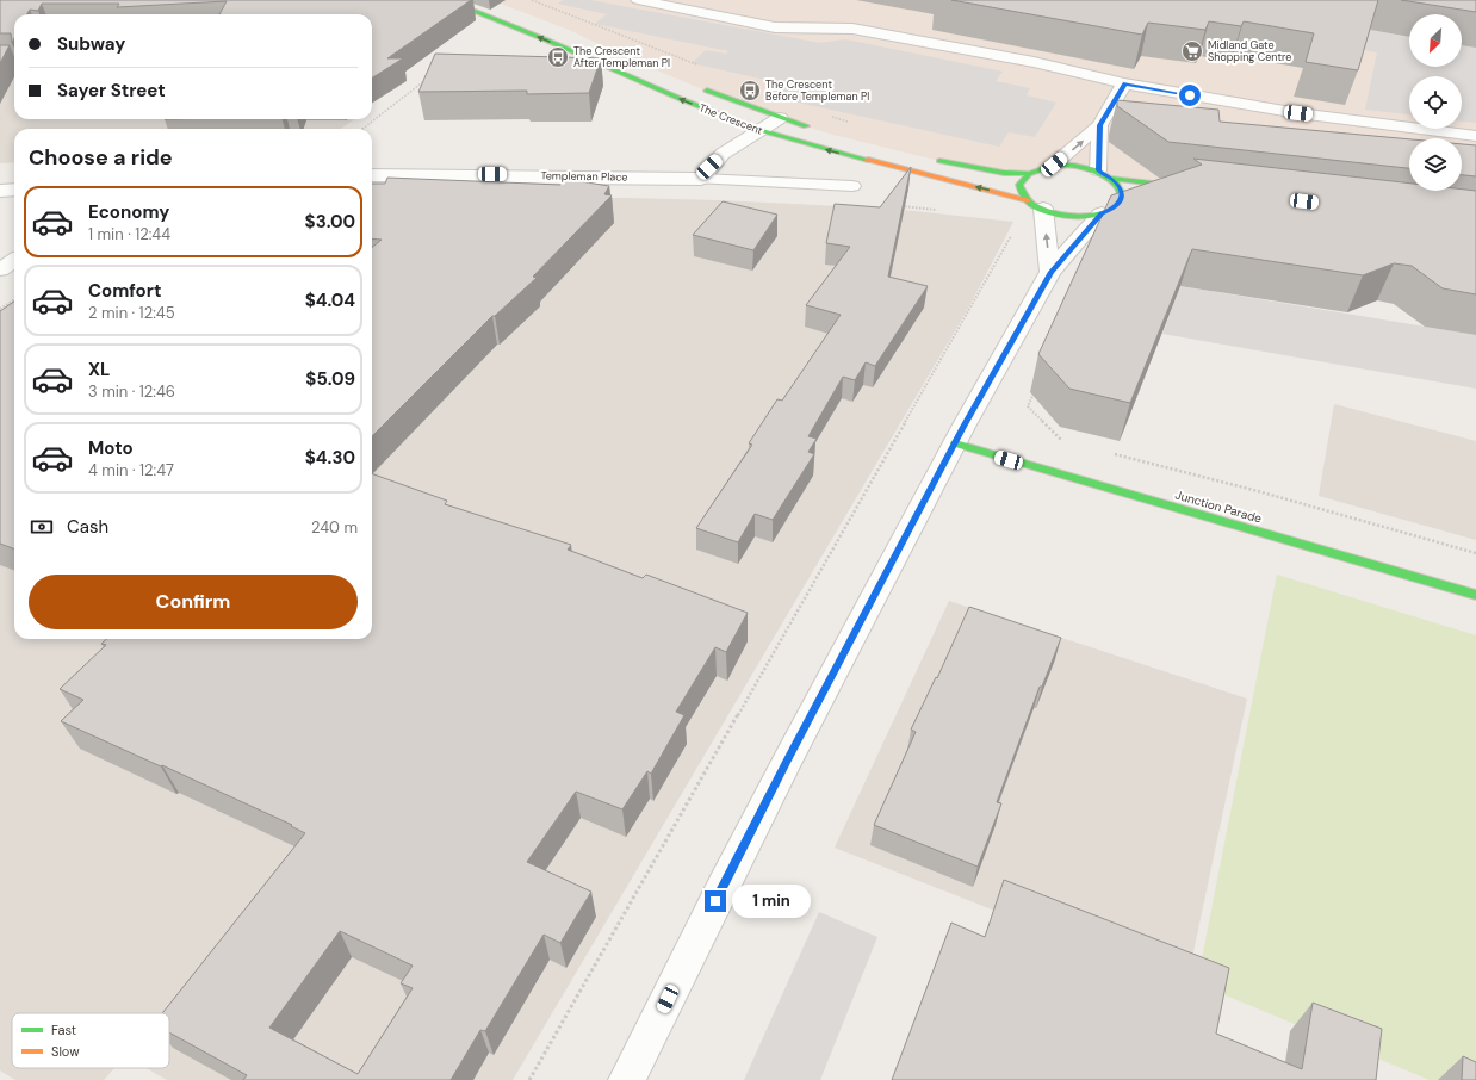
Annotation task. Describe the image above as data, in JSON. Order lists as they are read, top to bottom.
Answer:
{
  "streets": {
    "street": ["The Crescent", "Templeman Place", "Junction Parade"]
  },
  "places": {
    "supermarket": ["Midland Gate Shopping Centre"],
    "bus stop": ["The Crescent After Templeman Pl", "The Crescent Before Templeman Pl"]
  },
  "legend": ["Fast", "Slow"],
  "north": "bottom left",
  "page": {
    "banner": ["Subway", "Sayer Street"],
    "heading": "Choose a ride",
    "list": [
      {
        "name": "Economy",
        "note": "1 min · 12:44",
        "value": "$3.00"
      },
      {
        "name": "Comfort",
        "note": "2 min · 12:45",
        "value": "$4.04"
      },
      {
        "name": "XL",
        "note": "3 min · 12:46",
        "value": "$5.09"
      },
      {
        "name": "Moto",
        "note": "4 min · 12:47",
        "value": "$4.30"
      }
    ],
    "pay": ["Cash", "240 m"],
    "buttons": "Confirm",
    "bubble": "1 min"
  }
}
